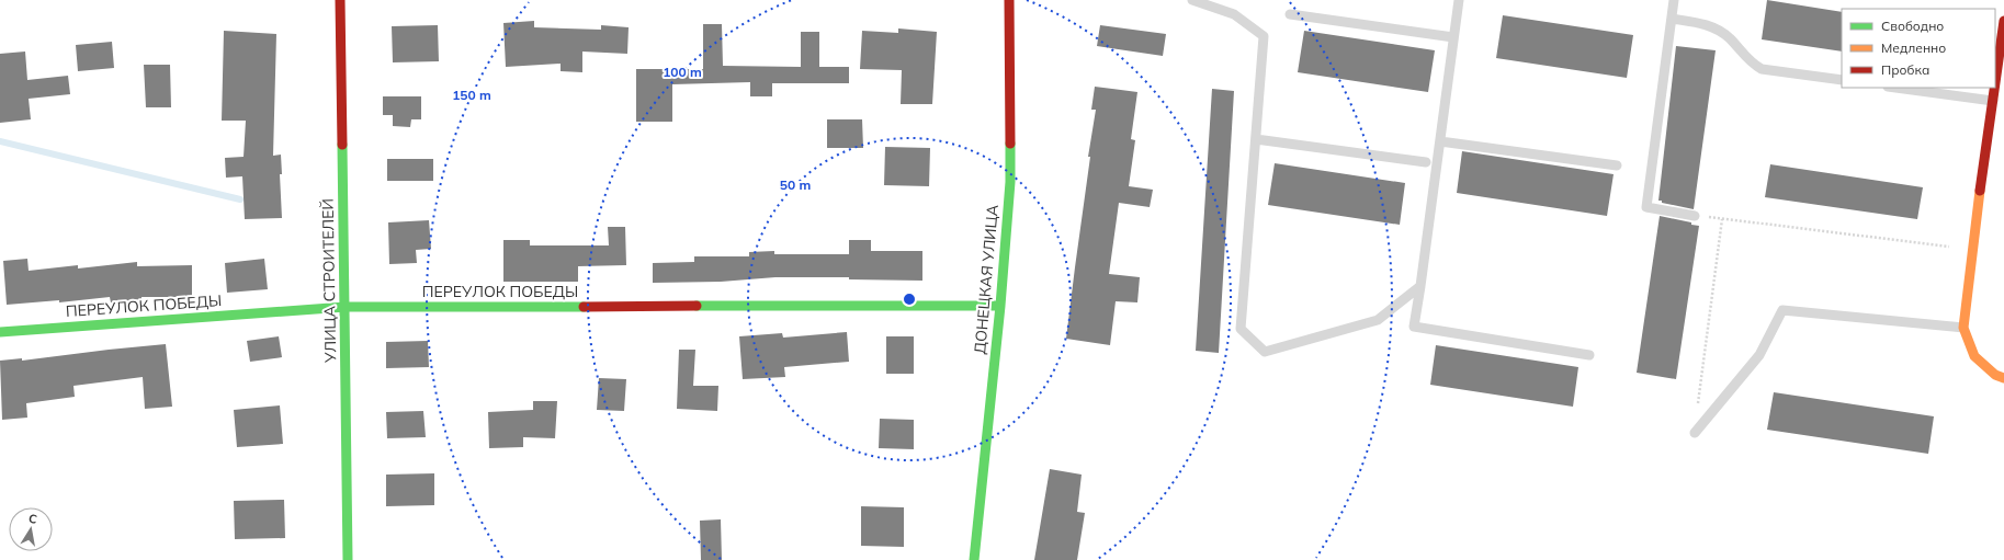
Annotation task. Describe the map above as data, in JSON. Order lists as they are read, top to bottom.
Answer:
{
  "streets": {
    "street": ["ДОНЕЦКАЯ УЛИЦА", "УЛИЦА СТРОИТЕЛЕЙ", "ПЕРЕУЛОК ПОБЕДЫ"]
  },
  "crossings": [
    ["ДОНЕЦКАЯ УЛИЦА", "ПЕРЕУЛОК ПОБЕДЫ"],
    ["УЛИЦА СТРОИТЕЛЕЙ", "ПЕРЕУЛОК ПОБЕДЫ"]
  ],
  "legend": ["Свободно", "Медленно", "Пробка"],
  "north": "top",
  "rings": ["100 m", "150 m", "50 m"]
}
